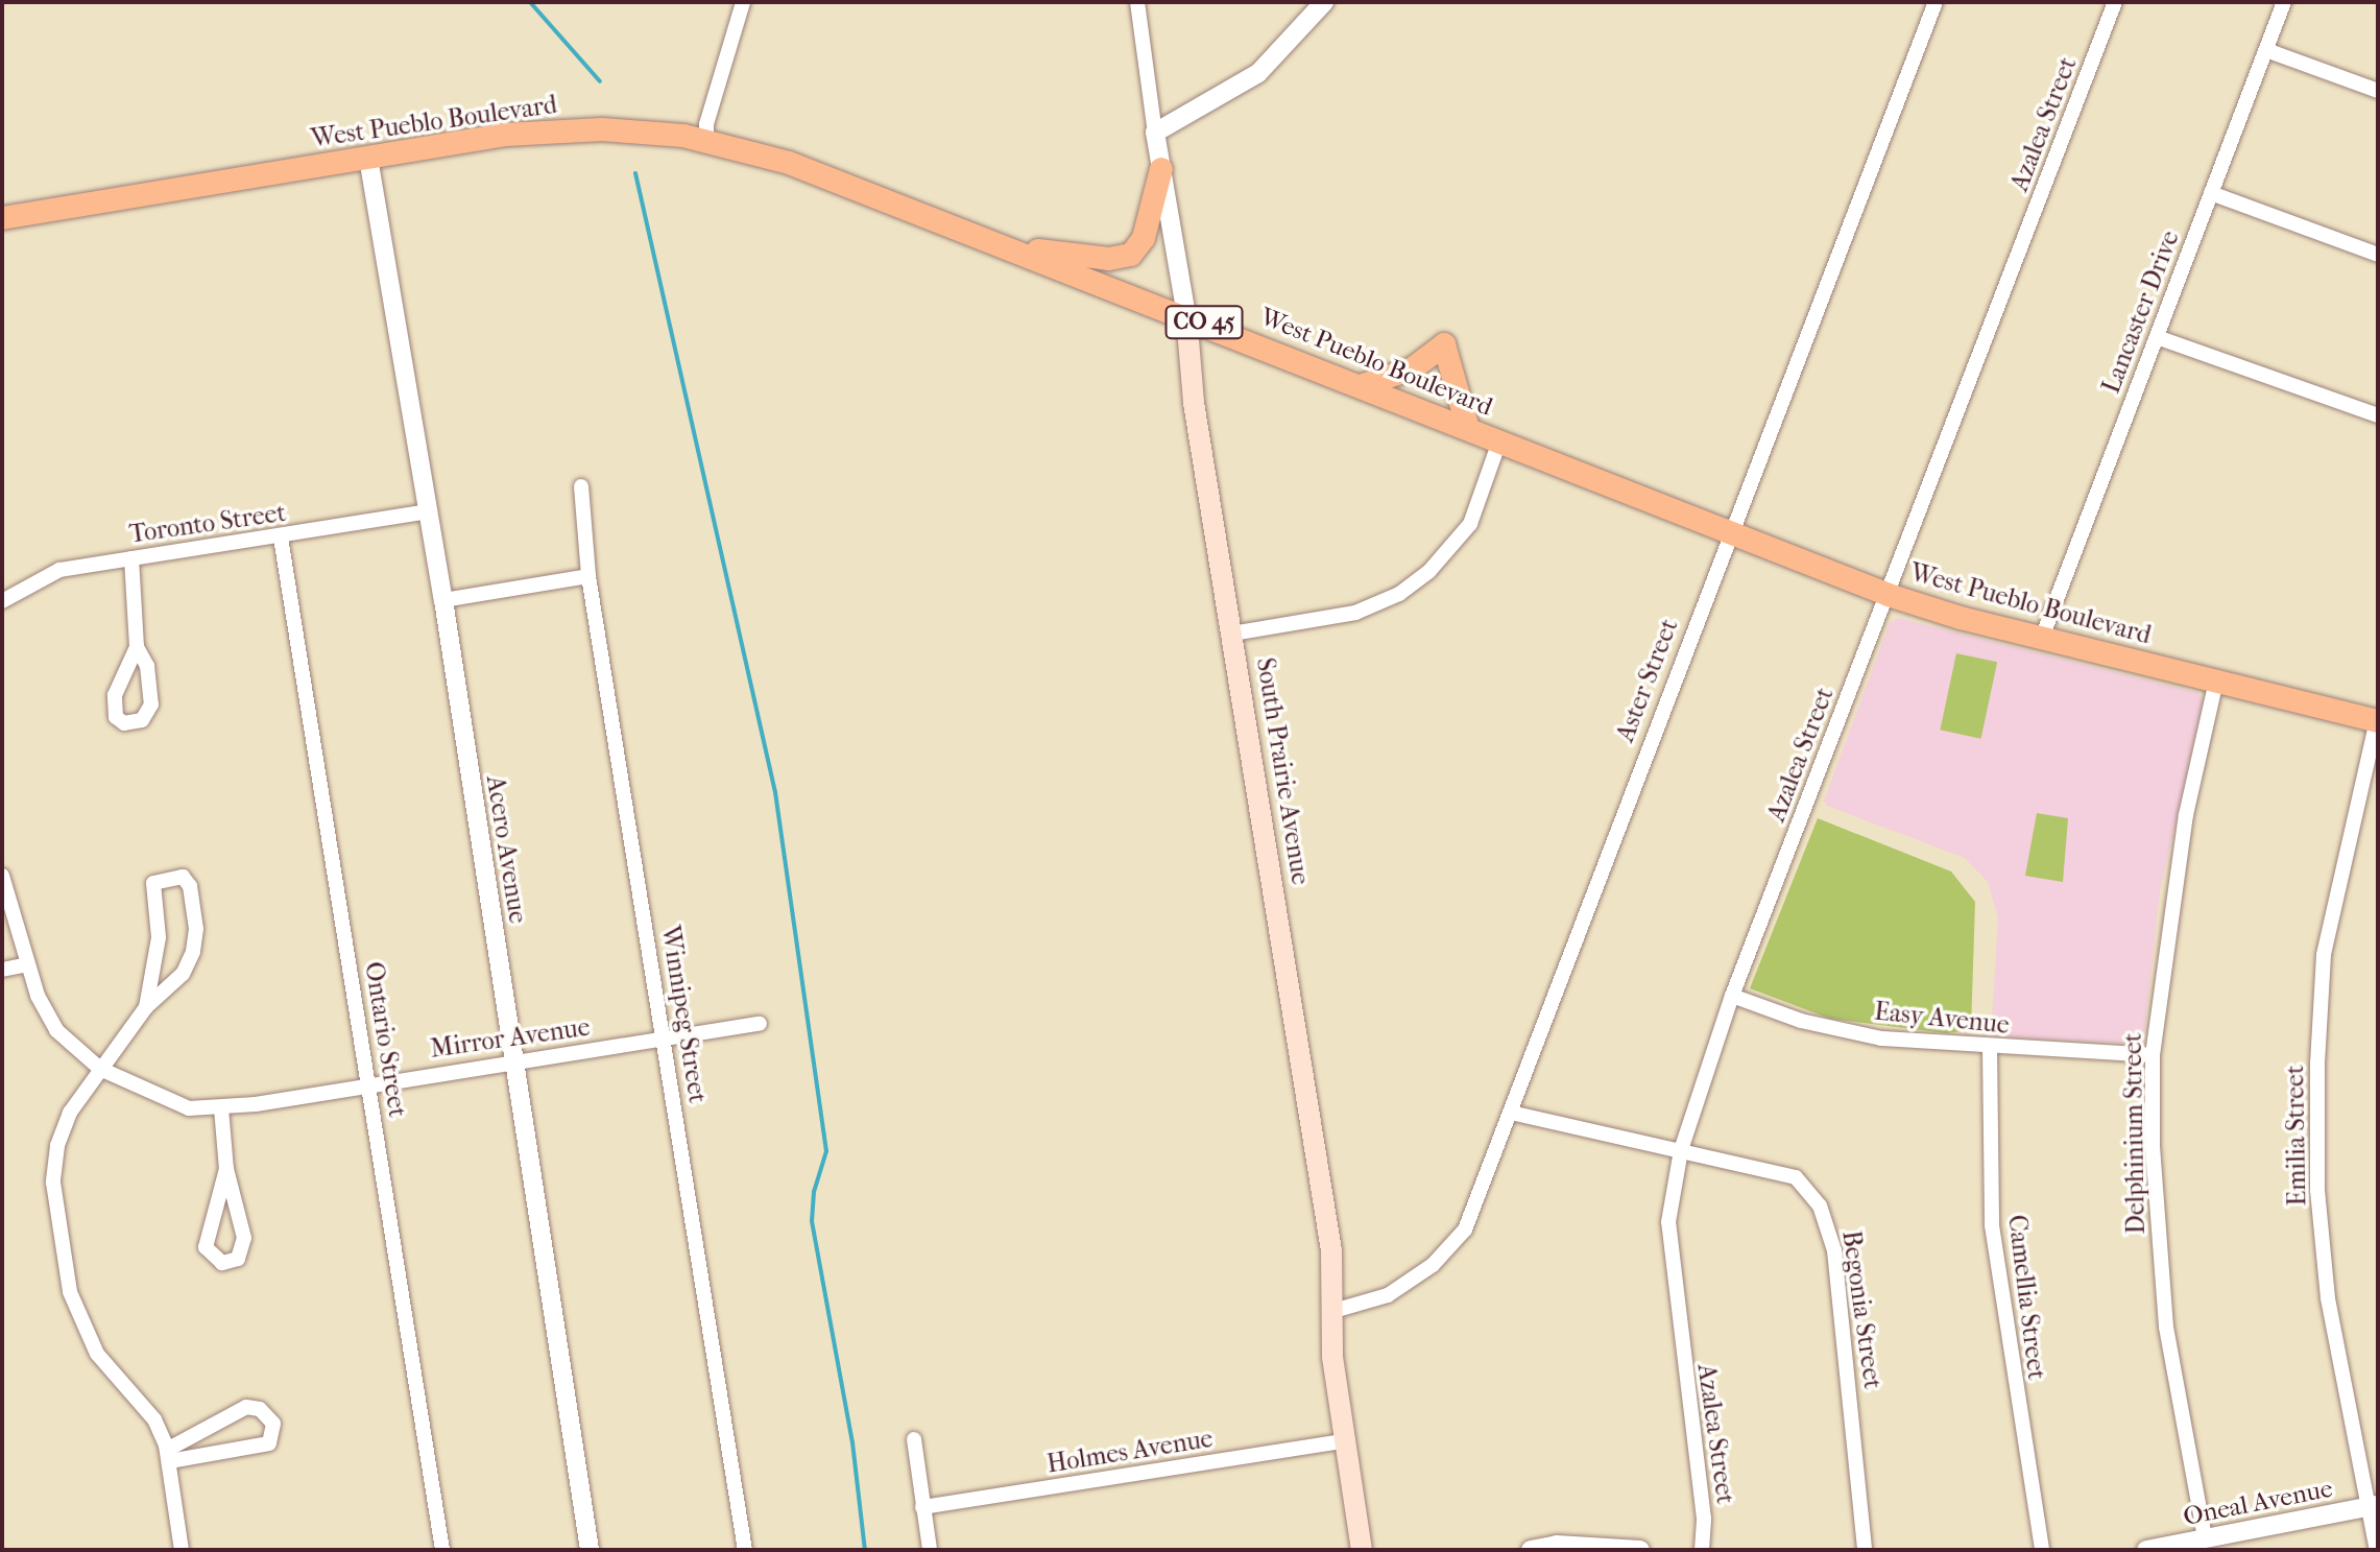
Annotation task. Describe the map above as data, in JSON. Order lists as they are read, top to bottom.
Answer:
{
  "streets": {
    "main road": ["West Pueblo Boulevard", "CO 45", "South Prairie Avenue"],
    "street": [
      "Azalea Street",
      "Lancaster Drive",
      "Toronto Street",
      "Aster Street",
      "Acero Avenue",
      "Winnipeg Street",
      "Easy Avenue",
      "Mirror Avenue",
      "Ontario Street",
      "Delphinium Street",
      "Emilia Street",
      "Camellia Street",
      "Begonia Street",
      "Holmes Avenue",
      "Oneal Avenue"
    ]
  },
  "crossings": [
    ["West Pueblo Boulevard", "Azalea Street"],
    ["West Pueblo Boulevard", "Lancaster Drive"],
    ["West Pueblo Boulevard", "Aster Street"],
    ["West Pueblo Boulevard", "South Prairie Avenue"],
    ["West Pueblo Boulevard", "Acero Avenue"],
    ["West Pueblo Boulevard", "Delphinium Street"],
    ["West Pueblo Boulevard", "Emilia Street"],
    ["Azalea Street", "Easy Avenue"],
    ["Azalea Street", "Begonia Street"],
    ["Toronto Street", "Acero Avenue"],
    ["Toronto Street", "Ontario Street"],
    ["Aster Street", "South Prairie Avenue"],
    ["Aster Street", "Begonia Street"],
    ["South Prairie Avenue", "Holmes Avenue"],
    ["Acero Avenue", "Mirror Avenue"],
    ["Winnipeg Street", "Mirror Avenue"],
    ["Easy Avenue", "Delphinium Street"],
    ["Easy Avenue", "Camellia Street"],
    ["Mirror Avenue", "Ontario Street"],
    ["Delphinium Street", "Oneal Avenue"],
    ["Emilia Street", "Oneal Avenue"]
  ]
}
